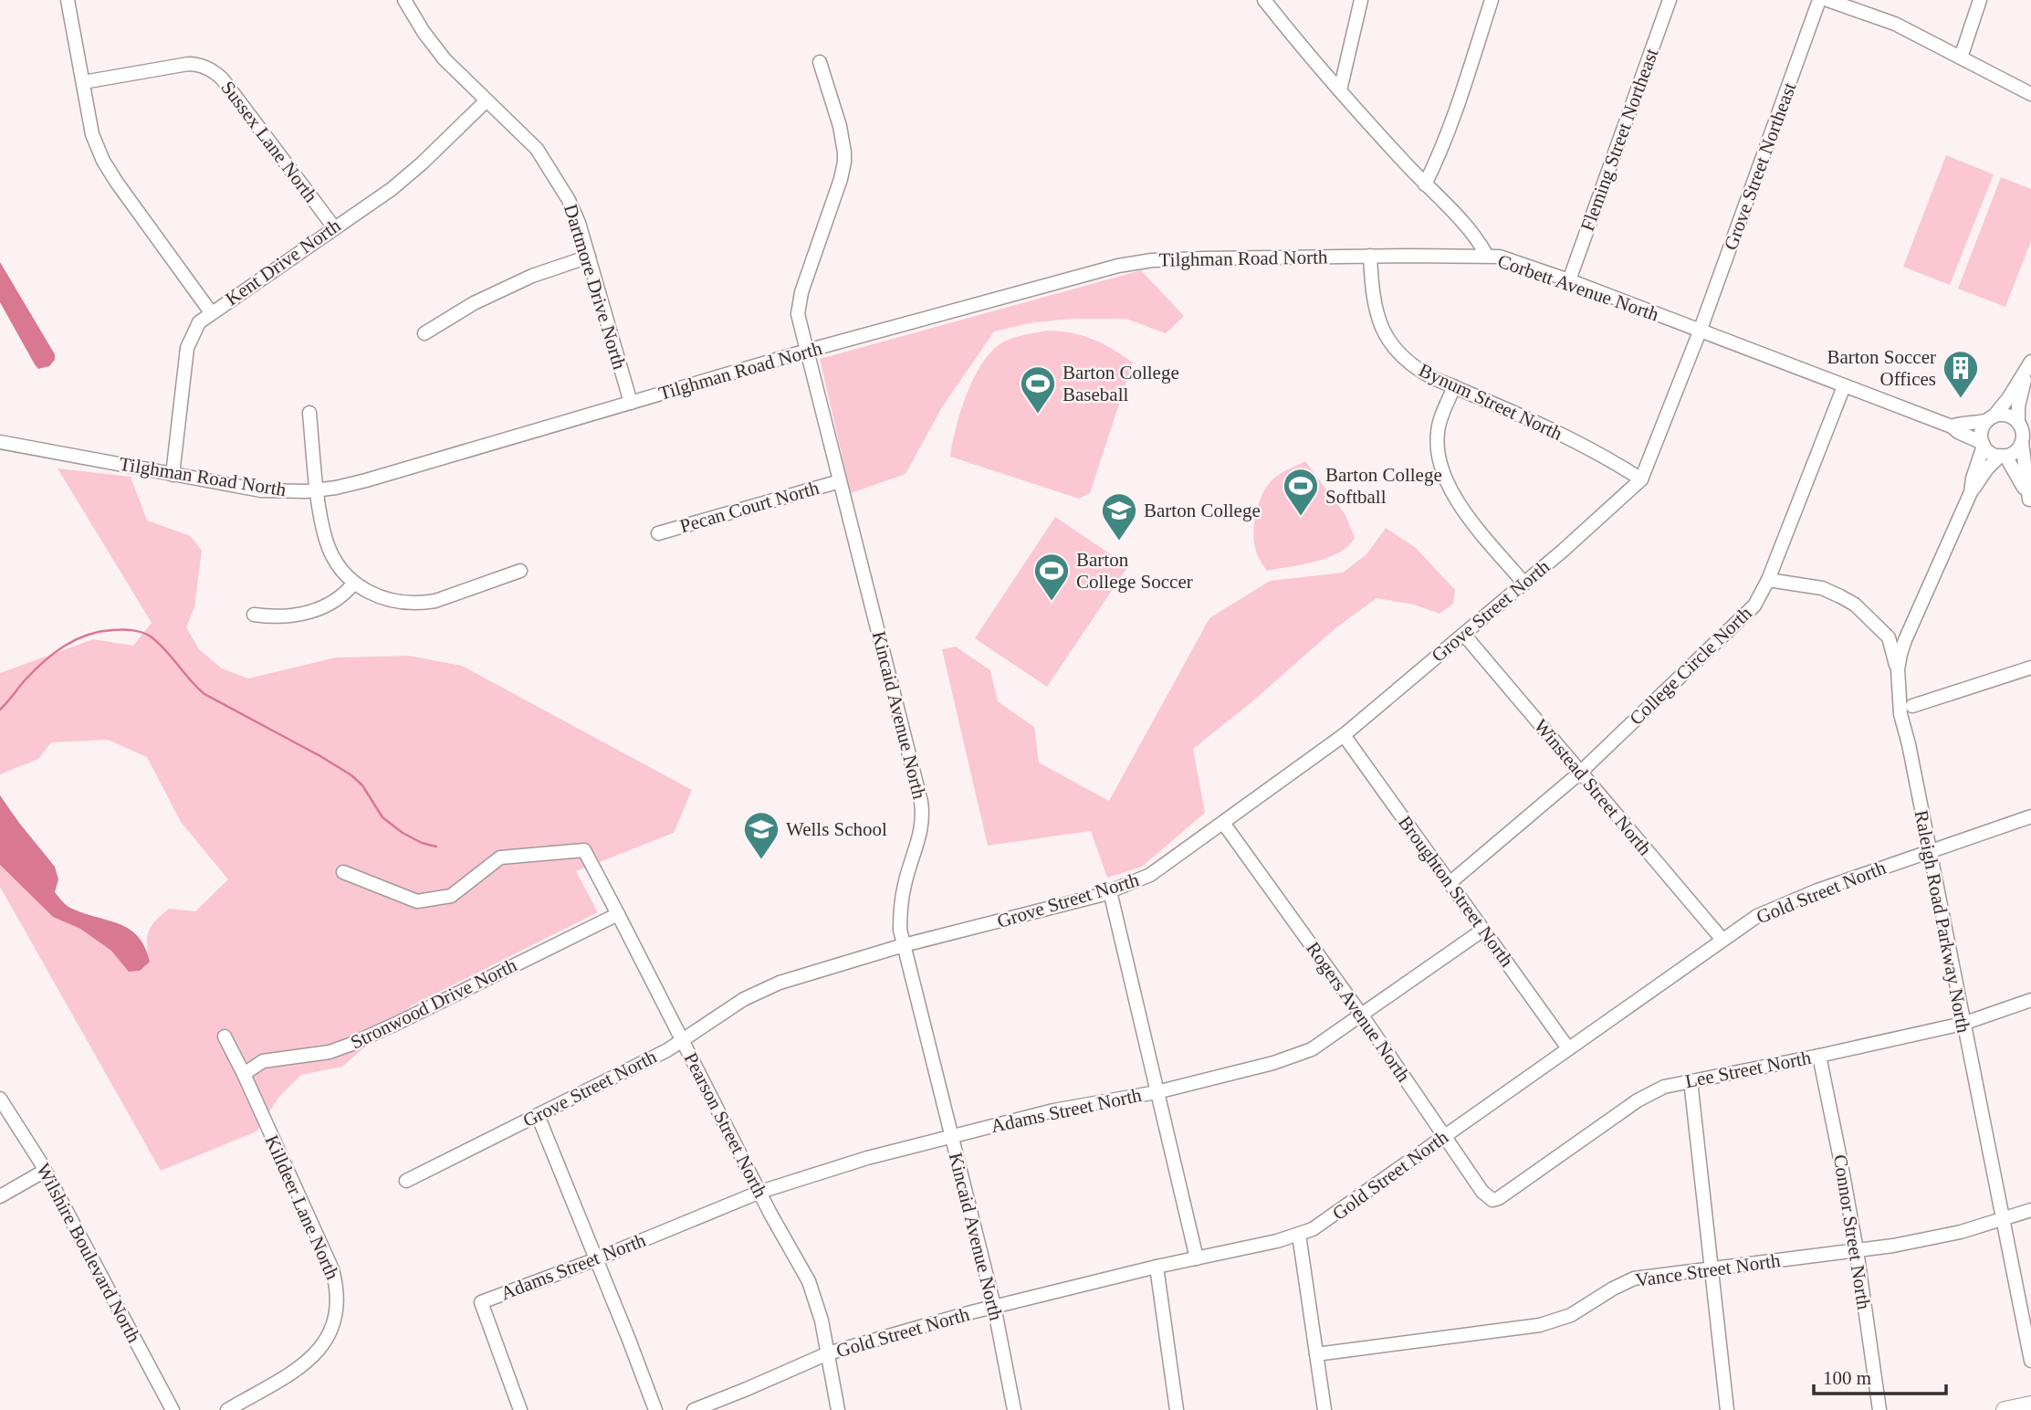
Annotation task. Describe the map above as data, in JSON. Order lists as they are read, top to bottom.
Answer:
{
  "streets": {
    "street": [
      "Fleming Street Northeast",
      "Sussex Lane North",
      "Grove Street Northeast",
      "Tilghman Road North",
      "Kent Drive North",
      "Dartmore Drive North",
      "Corbett Avenue North",
      "Bynum Street North",
      "Pecan Court North",
      "Grove Street North",
      "College Circle North",
      "Kincaid Avenue North",
      "Winstead Street North",
      "Broughton Street North",
      "Gold Street North",
      "Raleigh Road Parkway North",
      "Stronwood Drive North",
      "Rogers Avenue North",
      "Lee Street North",
      "Adams Street North",
      "Pearson Street North",
      "Killdeer Lane North",
      "Connor Street North",
      "Wilshire Boulevard North",
      "Vance Street North"
    ]
  },
  "crossings": [
    ["Fleming Street Northeast", "Corbett Avenue North"],
    ["Sussex Lane North", "Kent Drive North"],
    ["Grove Street Northeast", "Corbett Avenue North"],
    ["Grove Street Northeast", "Grove Street North"],
    ["Tilghman Road North", "Kent Drive North"],
    ["Tilghman Road North", "Dartmore Drive North"],
    ["Tilghman Road North", "Corbett Avenue North"],
    ["Tilghman Road North", "Bynum Street North"],
    ["Tilghman Road North", "Kincaid Avenue North"],
    ["Kent Drive North", "Dartmore Drive North"],
    ["Corbett Avenue North", "Grove Street North"],
    ["Corbett Avenue North", "College Circle North"],
    ["Corbett Avenue North", "Raleigh Road Parkway North"],
    ["Bynum Street North", "Grove Street North"],
    ["Pecan Court North", "Kincaid Avenue North"],
    ["Grove Street North", "Kincaid Avenue North"],
    ["Grove Street North", "Winstead Street North"],
    ["Grove Street North", "Broughton Street North"],
    ["Grove Street North", "Rogers Avenue North"],
    ["Grove Street North", "Pearson Street North"],
    ["College Circle North", "Winstead Street North"],
    ["College Circle North", "Broughton Street North"],
    ["Kincaid Avenue North", "Gold Street North"],
    ["Kincaid Avenue North", "Adams Street North"],
    ["Winstead Street North", "Gold Street North"],
    ["Broughton Street North", "Gold Street North"],
    ["Broughton Street North", "Adams Street North"],
    ["Gold Street North", "Raleigh Road Parkway North"],
    ["Gold Street North", "Rogers Avenue North"],
    ["Gold Street North", "Pearson Street North"],
    ["Raleigh Road Parkway North", "Lee Street North"],
    ["Raleigh Road Parkway North", "Vance Street North"],
    ["Stronwood Drive North", "Pearson Street North"],
    ["Stronwood Drive North", "Killdeer Lane North"],
    ["Rogers Avenue North", "Lee Street North"],
    ["Rogers Avenue North", "Adams Street North"],
    ["Lee Street North", "Connor Street North"],
    ["Adams Street North", "Pearson Street North"],
    ["Connor Street North", "Vance Street North"]
  ],
  "places": {
    "building": ["Barton Soccer Offices"],
    "sports": ["Barton College Baseball", "Barton College Softball", "Barton College Soccer"],
    "school or university": ["Barton College", "Wells School"]
  },
  "scale_bar": "100 m"
}
